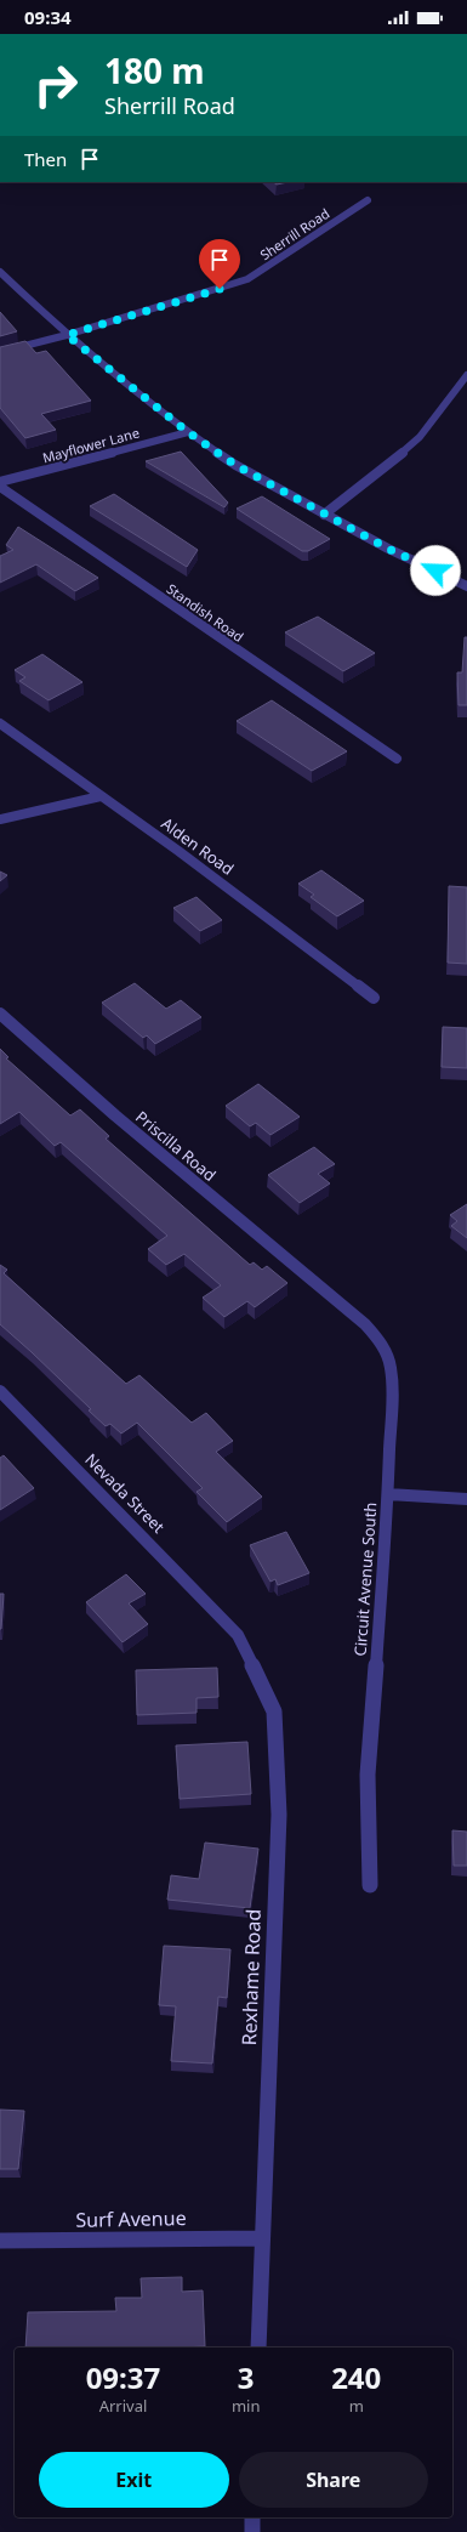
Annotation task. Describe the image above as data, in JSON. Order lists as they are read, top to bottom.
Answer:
{
  "streets": {
    "street": [
      "Sherrill Road",
      "Mayflower Lane",
      "Standish Road",
      "Alden Road",
      "Priscilla Road",
      "Nevada Street",
      "Circuit Avenue South",
      "Rexhame Road",
      "Surf Avenue"
    ]
  },
  "crossings": [
    ["Priscilla Road", "Circuit Avenue South"],
    ["Nevada Street", "Rexhame Road"],
    ["Rexhame Road", "Surf Avenue"]
  ],
  "page": {
    "status": "09:34",
    "turn": ["180 m", "Sherrill Road"],
    "then": "Then",
    "eta": [
      "09:37",
      "Arrival",
      "3",
      "min",
      "240",
      "m"
    ],
    "buttons": ["Exit", "Share"]
  }
}
